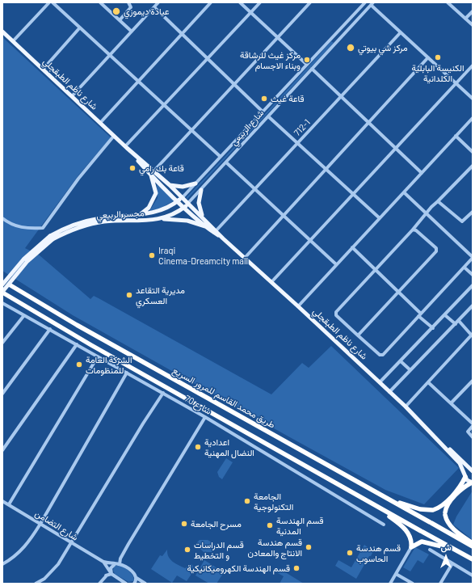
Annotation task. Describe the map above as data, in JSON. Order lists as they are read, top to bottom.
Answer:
{
  "streets": {
    "highway": ["طريق محمد القاسم للمرور السريع"],
    "main road": ["شارع ناظم الطبقجلي", "شارع الربيعي", "مجسر الربيعي"],
    "street": ["712-1", "شارع 70", "شارع التضامن"]
  },
  "crossings": [
    ["شارع ناظم الطبقجلي", "شارع الربيعي"],
    ["شارع ناظم الطبقجلي", "712-1"],
    ["شارع ناظم الطبقجلي", "مجسر الربيعي"],
    ["شارع الربيعي", "مجسر الربيعي"]
  ],
  "places": [
    "عيادة ديموزي",
    "مركز شي بيوتي",
    "الكنيسة البابلية الكلدانية",
    "مركز غيث للرشاقة وبناء الاجسام",
    "قاعة غيث",
    "قاعة بك رامي",
    "Iraqi Cinema-Dreamcity mall",
    "مديرية التقاعد العسكري",
    "الشركة العامة للمنظومات",
    "اعدادية النضال المهنية",
    "الجامعة التكنولوجية",
    "مسرح الجامعة",
    "قسم الهندسة المدنية",
    "قسم هندسة الانتاج والمعادن",
    "قسم الدراسات و التخطيط",
    "قسم هندسة الحاسوب",
    "قسم الهندسة الكهروميكانيكية"
  ],
  "north": "top"
}
